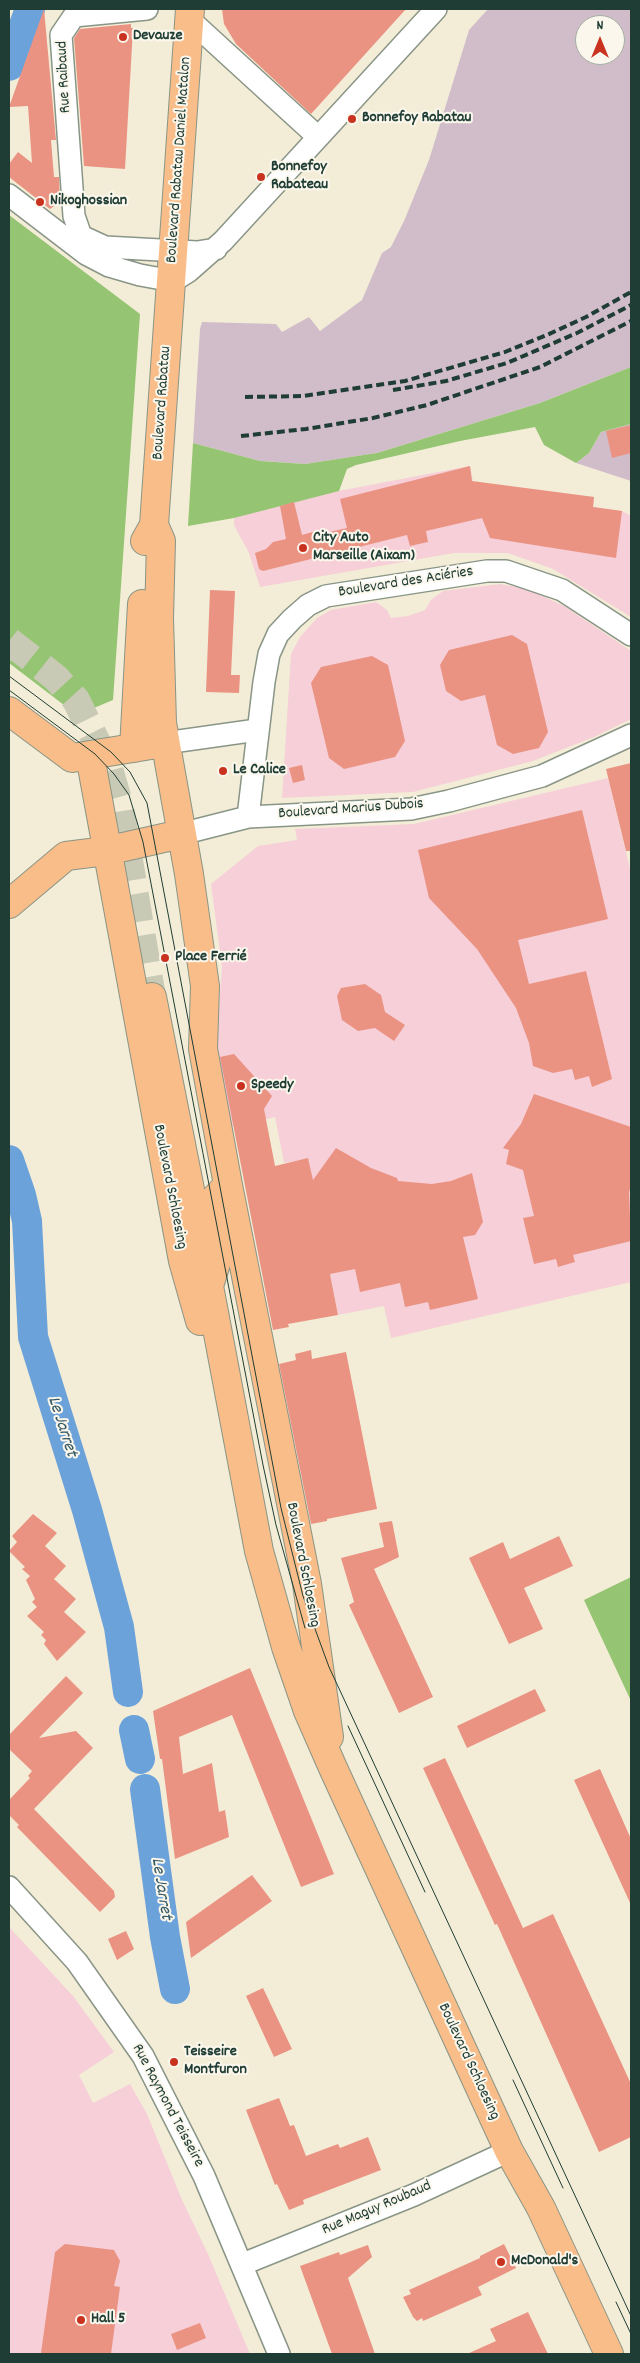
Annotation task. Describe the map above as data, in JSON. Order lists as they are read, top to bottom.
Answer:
{
  "streets": {
    "main road": ["Boulevard Rabatau Daniel Matalon", "Boulevard Rabatau", "Boulevard Schloesing"],
    "street": [
      "Rue Raibaud",
      "Boulevard des Aciéries",
      "Boulevard Marius Dubois",
      "Rue Raymond Teisseire",
      "Rue Maguy Roubaud"
    ]
  },
  "crossings": [
    ["Rue Raibaud", "Boulevard Rabatau Daniel Matalon"],
    ["Boulevard Rabatau Daniel Matalon", "Boulevard Rabatau"],
    ["Boulevard Rabatau", "Boulevard Marius Dubois"],
    ["Boulevard Rabatau", "Boulevard Schloesing"],
    ["Boulevard des Aciéries", "Boulevard Marius Dubois"],
    ["Boulevard Marius Dubois", "Boulevard Schloesing"],
    ["Boulevard Schloesing", "Rue Maguy Roubaud"],
    ["Rue Raymond Teisseire", "Rue Maguy Roubaud"]
  ],
  "water": ["Le Jarret"],
  "places": [
    "Devauze",
    "Bonnefoy Rabatau",
    "Bonnefoy Rabateau",
    "Nikoghossian",
    "City Auto Marseille (Aixam)",
    "Le Calice",
    "Place Ferrié",
    "Speedy",
    "Teisseire Montfuron",
    "McDonald's",
    "Hall 5"
  ],
  "north": "top"
}
